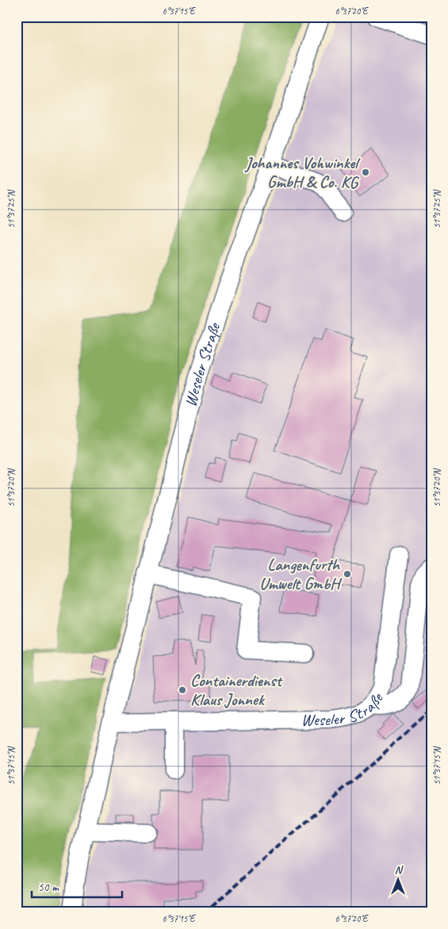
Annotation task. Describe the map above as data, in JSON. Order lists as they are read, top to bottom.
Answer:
{
  "streets": {
    "street": ["Weseler Straße"]
  },
  "places": ["Johannes Vohwinkel GmbH & Co. KG", "Langenfurth Umwelt GmbH", "Containerdienst Klaus Jonnek"],
  "scale_bar": "50 m",
  "north": "top",
  "coordinates": [
    "6°37'15\"E",
    "6°37'20\"E",
    "51°37'25\"N",
    "51°37'20\"N",
    "51°37'15\"N"
  ]
}
